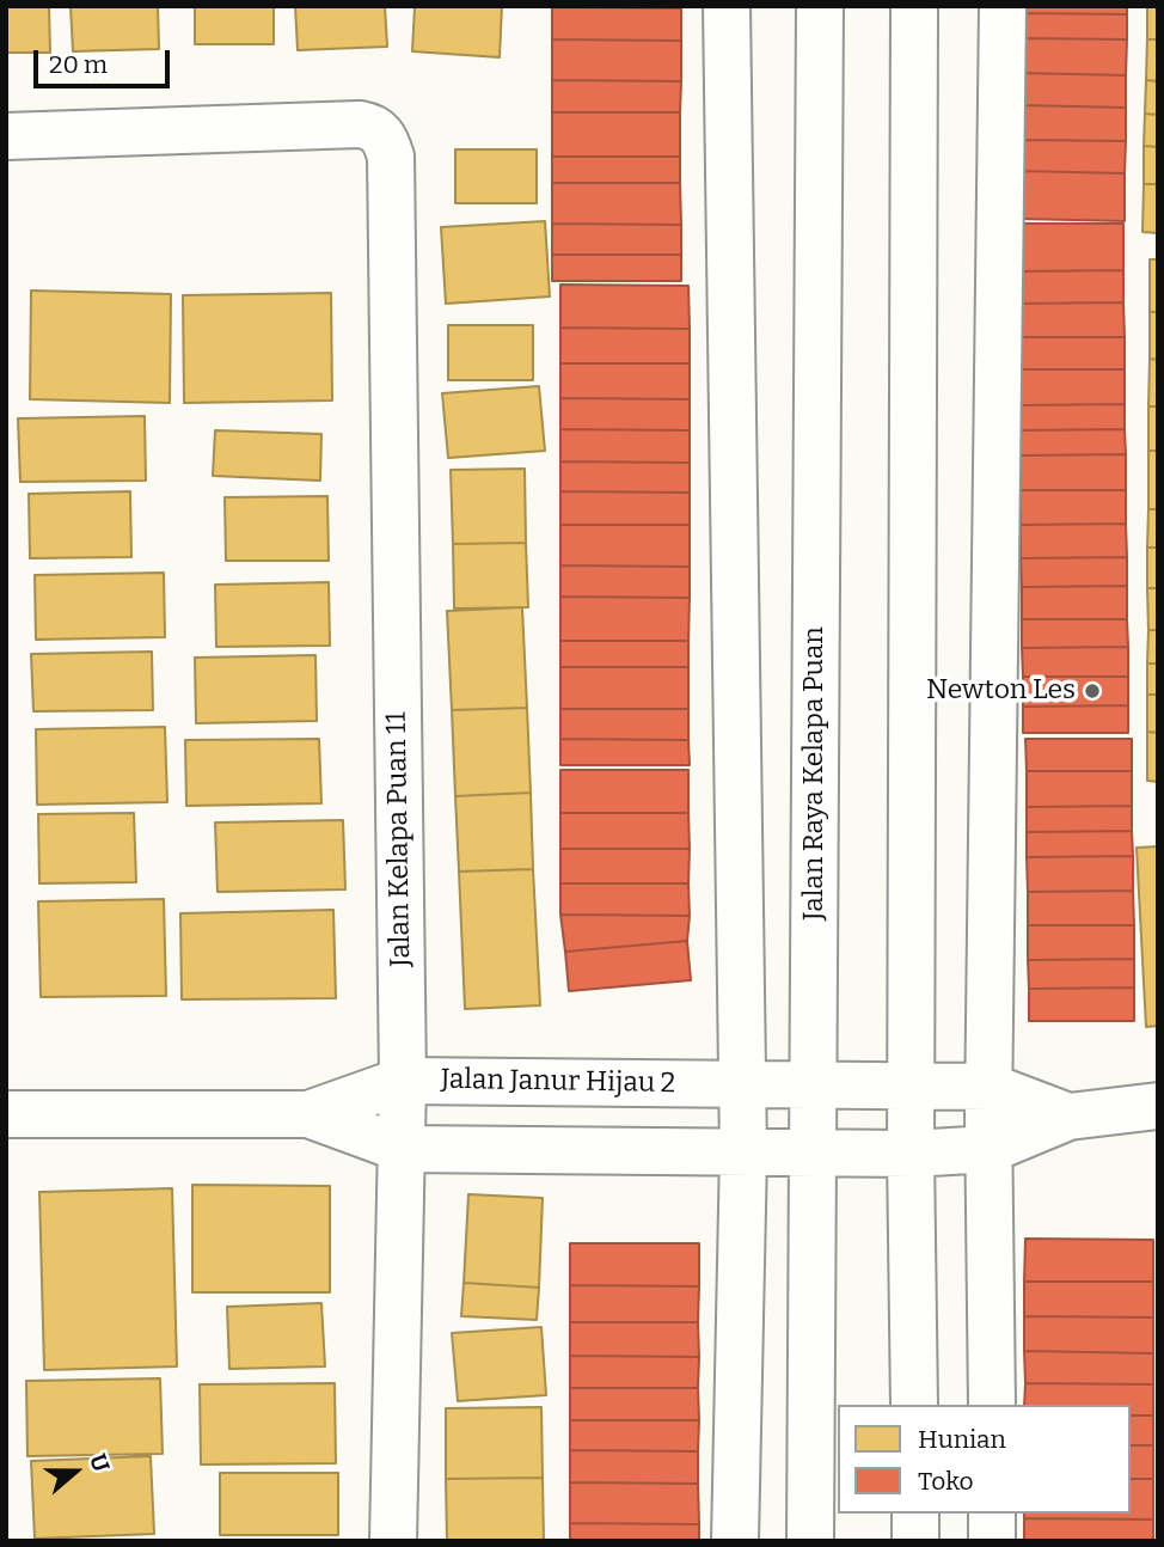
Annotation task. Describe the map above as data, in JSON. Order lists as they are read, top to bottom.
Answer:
{
  "streets": {
    "street": ["Jalan Raya Kelapa Puan", "Jalan Kelapa Puan 11", "Jalan Janur Hijau 2"]
  },
  "crossings": [
    ["Jalan Raya Kelapa Puan", "Jalan Janur Hijau 2"],
    ["Jalan Kelapa Puan 11", "Jalan Janur Hijau 2"]
  ],
  "places": ["Newton Les"],
  "legend": ["Hunian", "Toko"],
  "scale_bar": "20 m",
  "north": "right"
}
